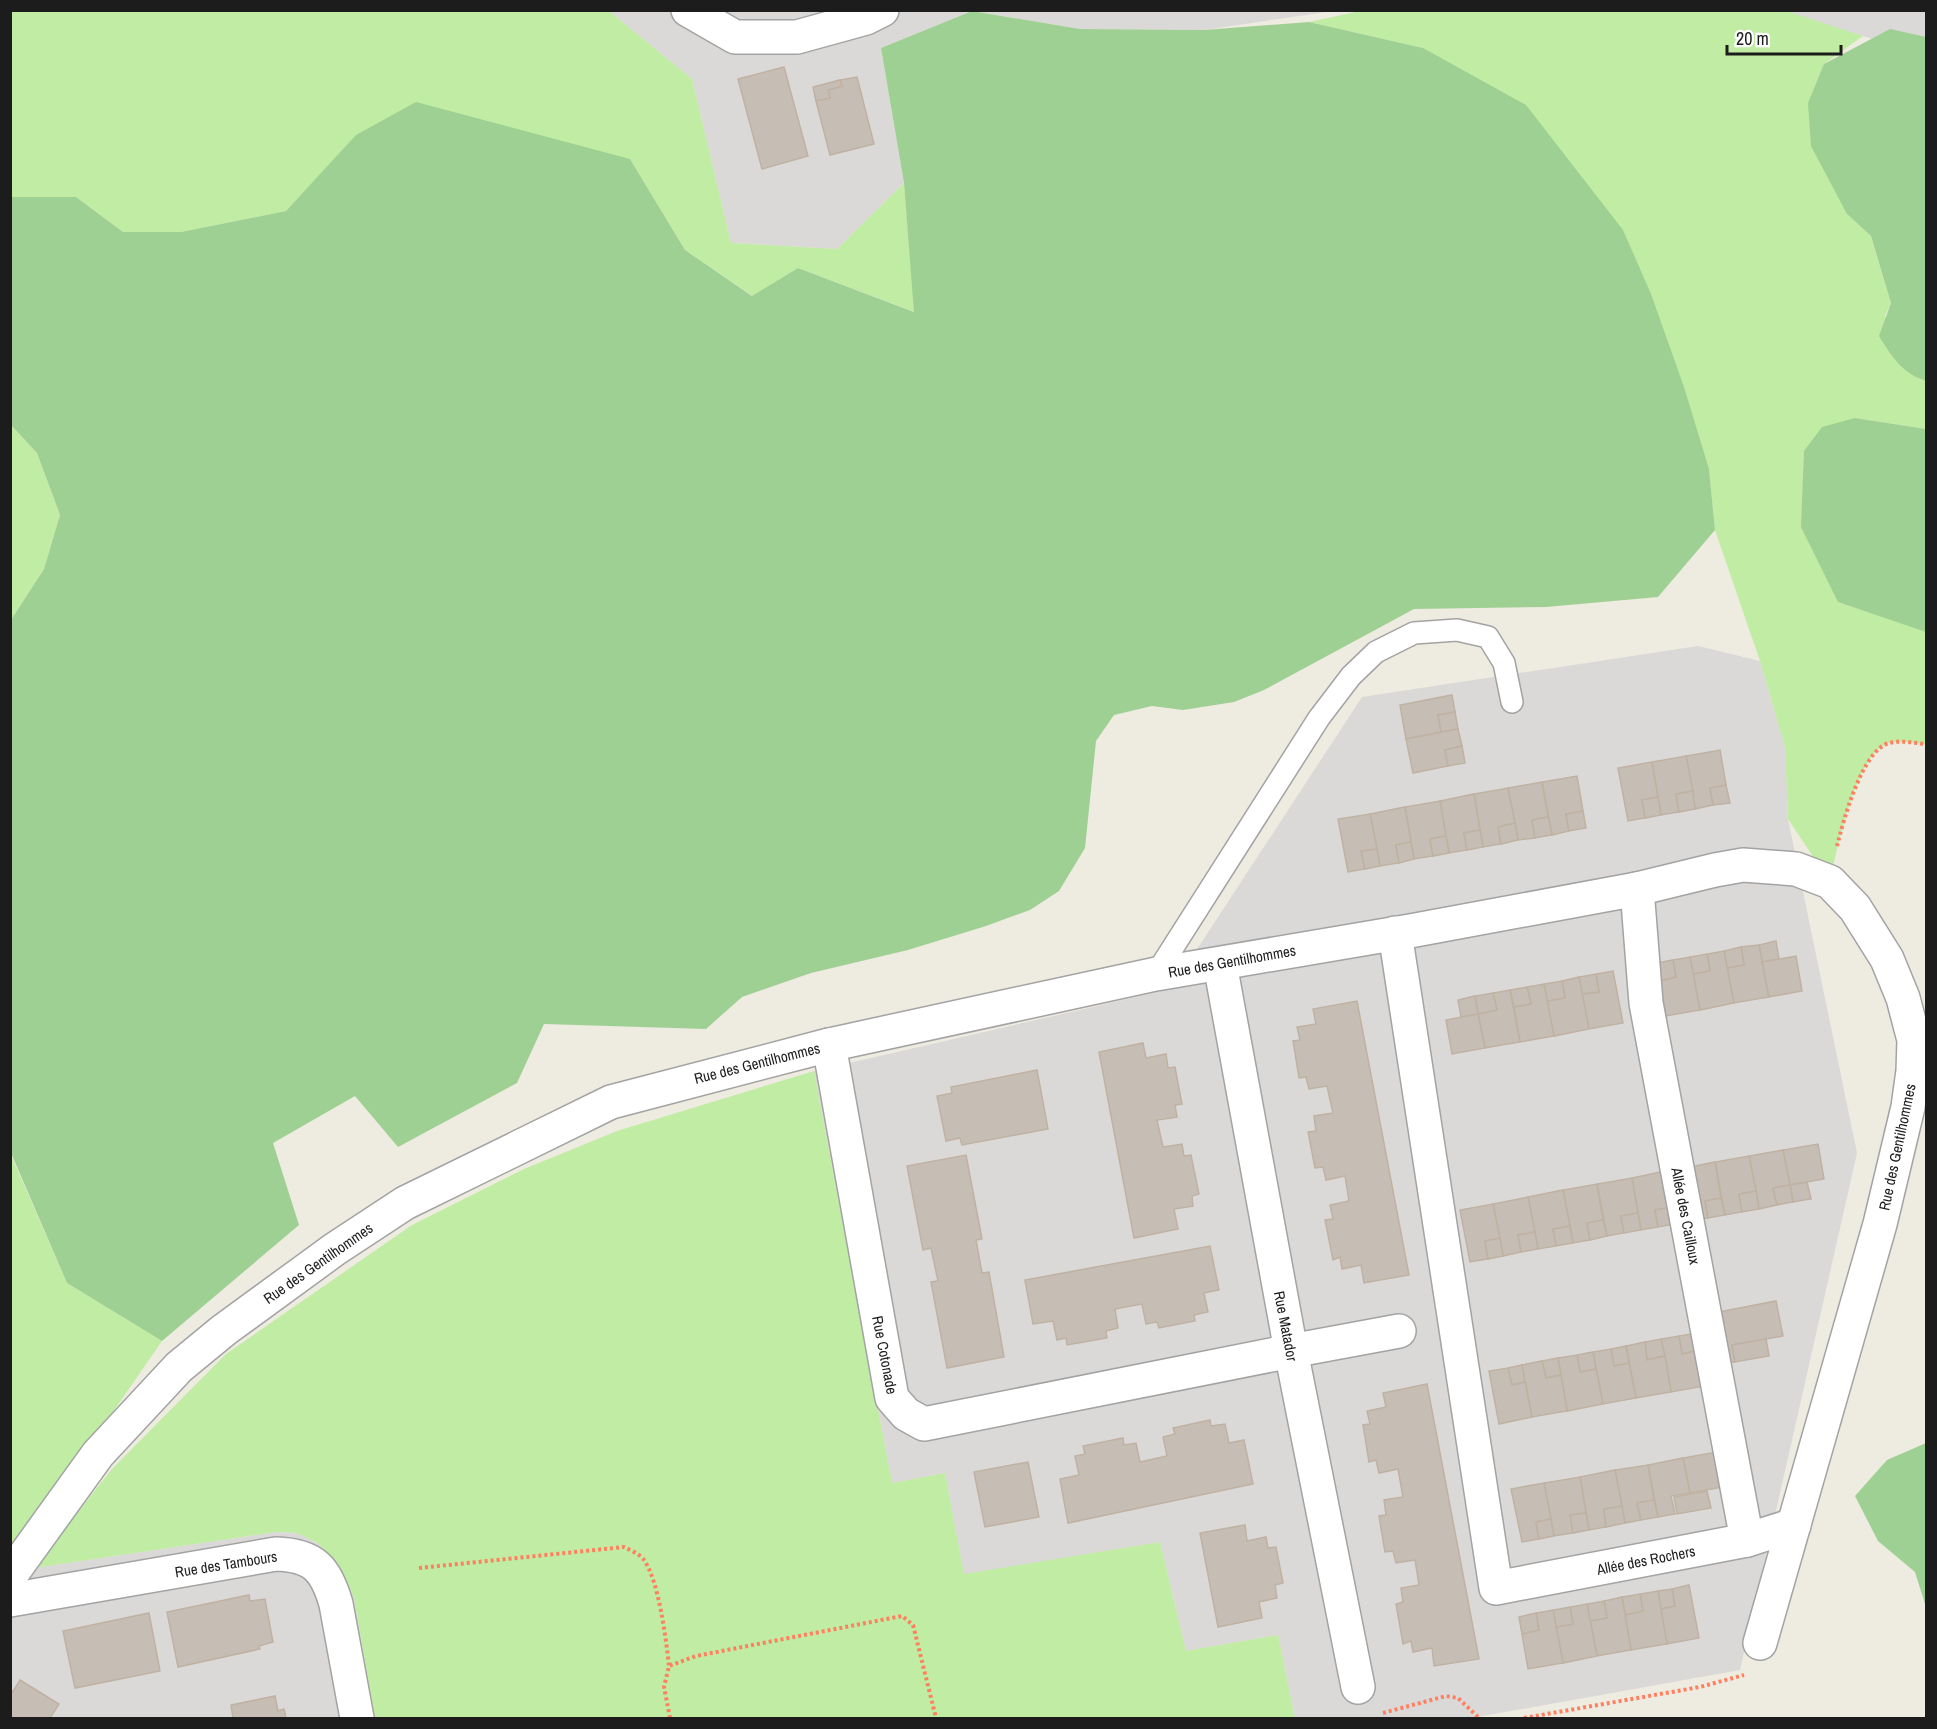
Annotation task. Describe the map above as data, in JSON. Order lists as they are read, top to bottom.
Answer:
{
  "streets": {
    "street": [
      "Rue des Gentilhommes",
      "Allée des Cailloux",
      "Rue Matador",
      "Rue Cotonade",
      "Allée des Rochers",
      "Rue des Tambours"
    ]
  },
  "crossings": [
    ["Rue des Gentilhommes", "Allée des Cailloux"],
    ["Rue des Gentilhommes", "Rue Matador"],
    ["Rue des Gentilhommes", "Rue Cotonade"],
    ["Rue des Gentilhommes", "Allée des Rochers"],
    ["Allée des Cailloux", "Allée des Rochers"],
    ["Rue Matador", "Rue Cotonade"]
  ],
  "scale_bar": "20 m"
}
